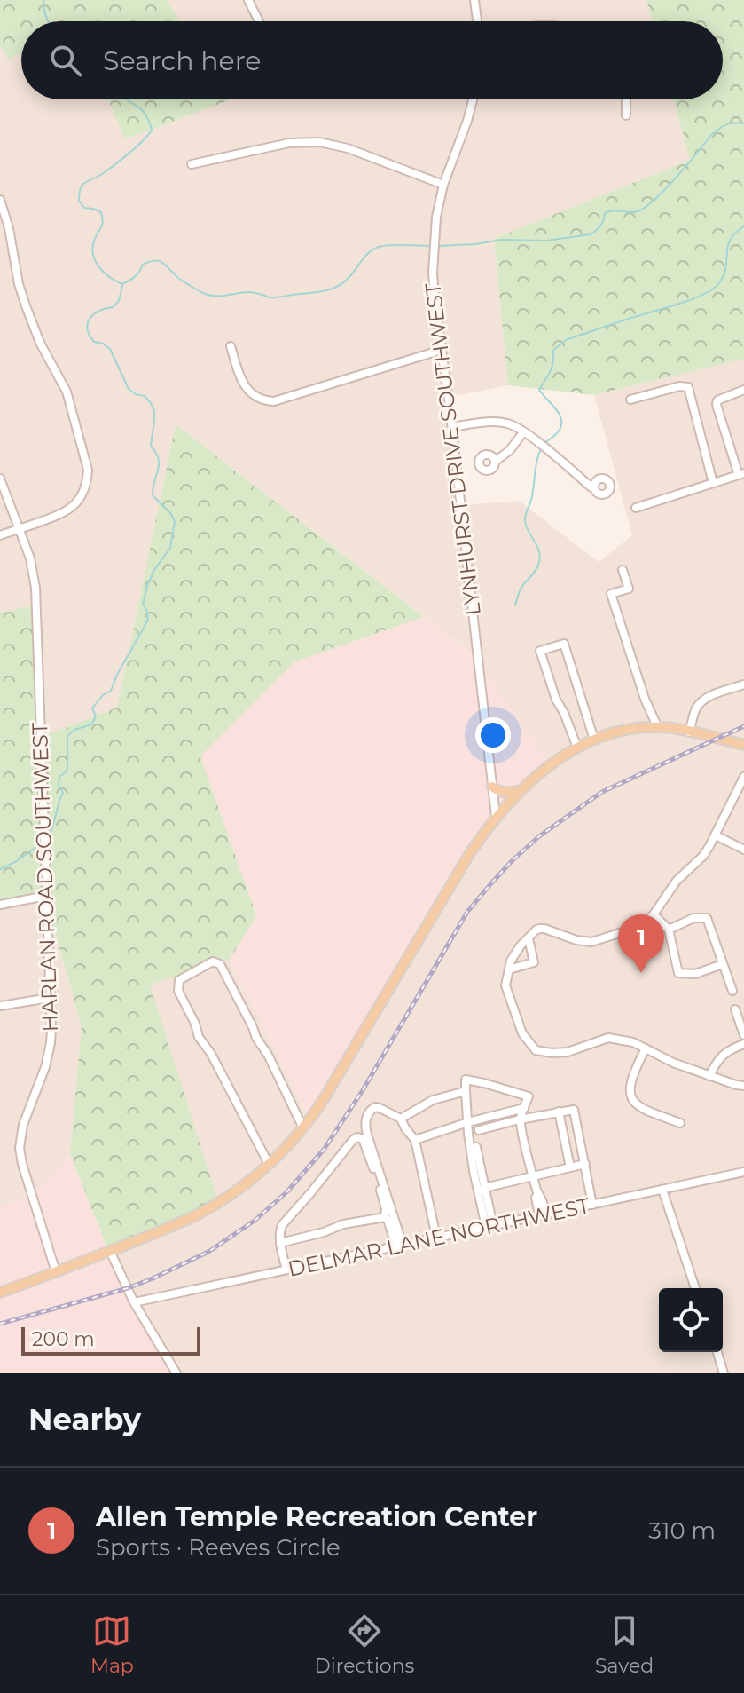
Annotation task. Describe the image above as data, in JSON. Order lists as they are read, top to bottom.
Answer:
{
  "streets": {
    "street": ["LYNHURST DRIVE SOUTHWEST", "HARLAN ROAD SOUTHWEST", "DELMAR LANE NORTHWEST"]
  },
  "scale_bar": "200 m",
  "page": {
    "search": "Search here",
    "pins": "1",
    "scale": "200 m",
    "heading": "Nearby",
    "list": [
      {
        "mark": "1",
        "name": "Allen Temple Recreation Center",
        "note": "Sports · Reeves Circle",
        "value": "310 m"
      }
    ],
    "nav": ["Map", "Directions", "Saved"]
  }
}
